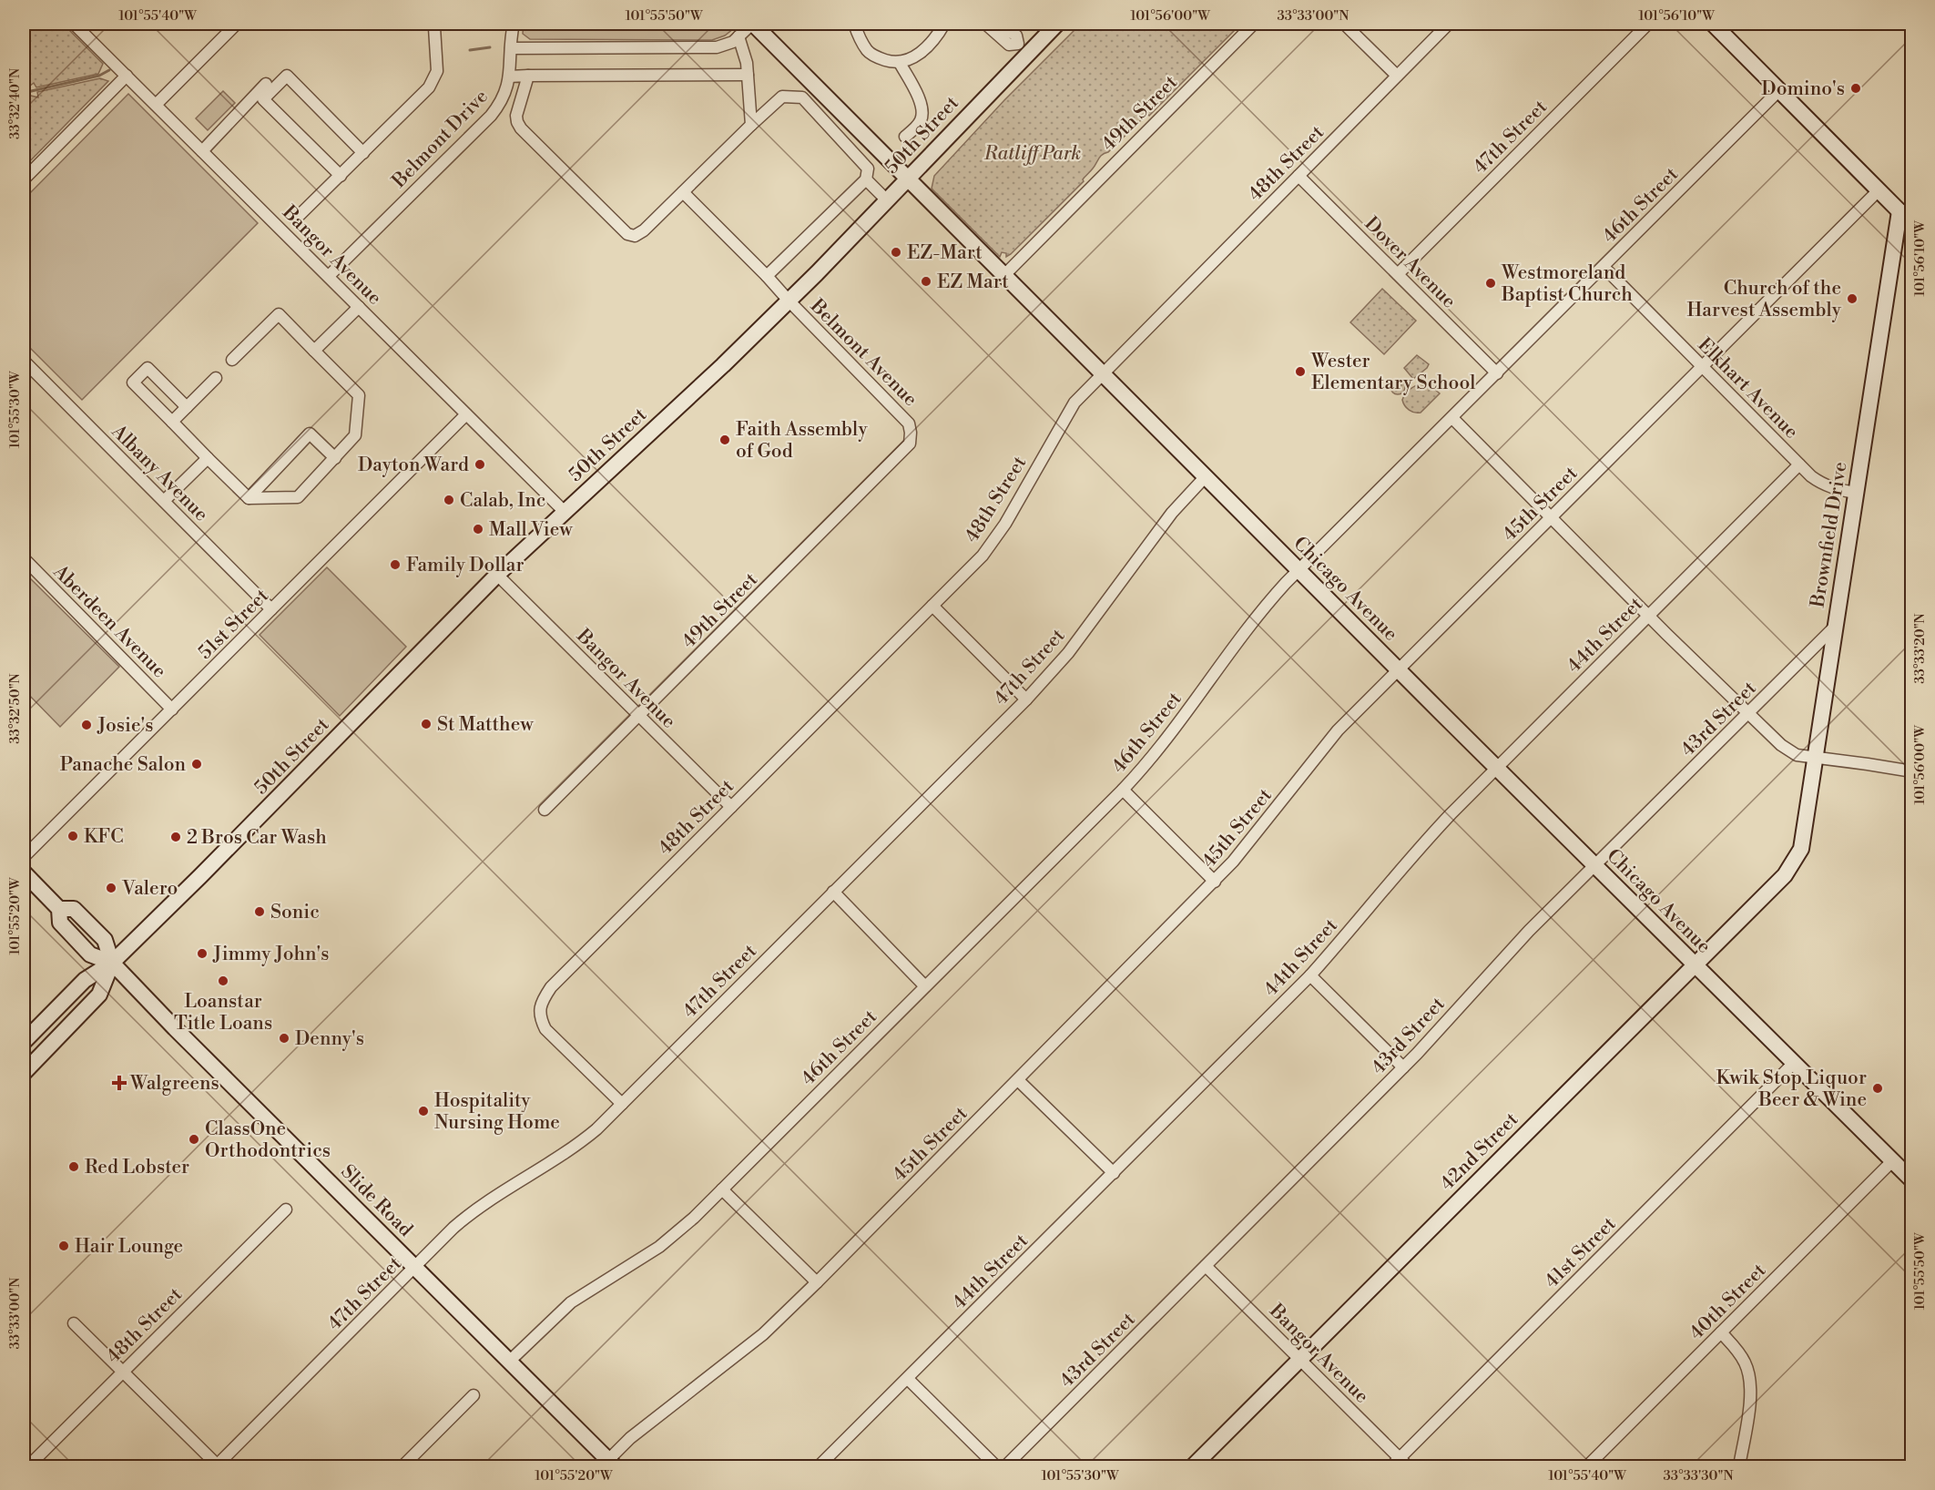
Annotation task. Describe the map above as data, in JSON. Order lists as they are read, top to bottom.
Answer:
{
  "streets": {
    "street": [
      "49th Street",
      "50th Street",
      "47th Street",
      "Belmont Drive",
      "48th Street",
      "46th Street",
      "Bangor Avenue",
      "Dover Avenue",
      "Belmont Avenue",
      "Elkhart Avenue",
      "Albany Avenue",
      "45th Street",
      "Brownfield Drive",
      "Chicago Avenue",
      "Aberdeen Avenue",
      "51st Street",
      "44th Street",
      "43rd Street",
      "42nd Street",
      "Slide Road",
      "41st Street",
      "40th Street"
    ]
  },
  "crossings": [
    ["49th Street", "Bangor Avenue"],
    ["49th Street", "Belmont Avenue"],
    ["49th Street", "Chicago Avenue"],
    ["50th Street", "Bangor Avenue"],
    ["50th Street", "Belmont Avenue"],
    ["50th Street", "Chicago Avenue"],
    ["50th Street", "Slide Road"],
    ["47th Street", "48th Street"],
    ["47th Street", "Dover Avenue"],
    ["47th Street", "Chicago Avenue"],
    ["47th Street", "Slide Road"],
    ["Belmont Drive", "Bangor Avenue"],
    ["48th Street", "Bangor Avenue"],
    ["48th Street", "Dover Avenue"],
    ["48th Street", "Chicago Avenue"],
    ["46th Street", "Dover Avenue"],
    ["46th Street", "Elkhart Avenue"],
    ["46th Street", "Chicago Avenue"],
    ["46th Street", "Slide Road"],
    ["Bangor Avenue", "51st Street"],
    ["Bangor Avenue", "43rd Street"],
    ["Bangor Avenue", "42nd Street"],
    ["Bangor Avenue", "41st Street"],
    ["Elkhart Avenue", "45th Street"],
    ["Elkhart Avenue", "Brownfield Drive"],
    ["Elkhart Avenue", "44th Street"],
    ["Albany Avenue", "51st Street"],
    ["45th Street", "Chicago Avenue"],
    ["45th Street", "Slide Road"],
    ["Brownfield Drive", "43rd Street"],
    ["Brownfield Drive", "42nd Street"],
    ["Chicago Avenue", "44th Street"],
    ["Chicago Avenue", "43rd Street"],
    ["Chicago Avenue", "42nd Street"],
    ["Chicago Avenue", "41st Street"],
    ["Chicago Avenue", "40th Street"],
    ["Aberdeen Avenue", "51st Street"]
  ],
  "parks": ["Ratliff Park"],
  "places": {
    "other": [
      "Domino's",
      "EZ-Mart",
      "EZ Mart",
      "Westmoreland Baptist Church",
      "Church of the Harvest Assembly",
      "Wester Elementary School",
      "Faith Assembly of God",
      "Dayton Ward",
      "Calab, Inc",
      "Mall View",
      "Family Dollar",
      "St Matthew",
      "Josie's",
      "Panache Salon",
      "KFC",
      "2 Bros Car Wash",
      "Valero",
      "Sonic",
      "Jimmy John's",
      "Loanstar Title Loans",
      "Denny's",
      "Kwik Stop Liquor Beer & Wine",
      "Hospitality Nursing Home",
      "ClassOne Orthodontrics",
      "Red Lobster",
      "Hair Lounge"
    ],
    "health": ["Walgreens"]
  },
  "coordinates": [
    "101°55'40\"W",
    "101°55'50\"W",
    "101°56'00\"W",
    "33°33'00\"N",
    "101°56'10\"W",
    "33°32'40\"N",
    "101°55'30\"W",
    "33°33'20\"N",
    "33°32'50\"N",
    "101°55'20\"W",
    "33°33'30\"N"
  ]
}
